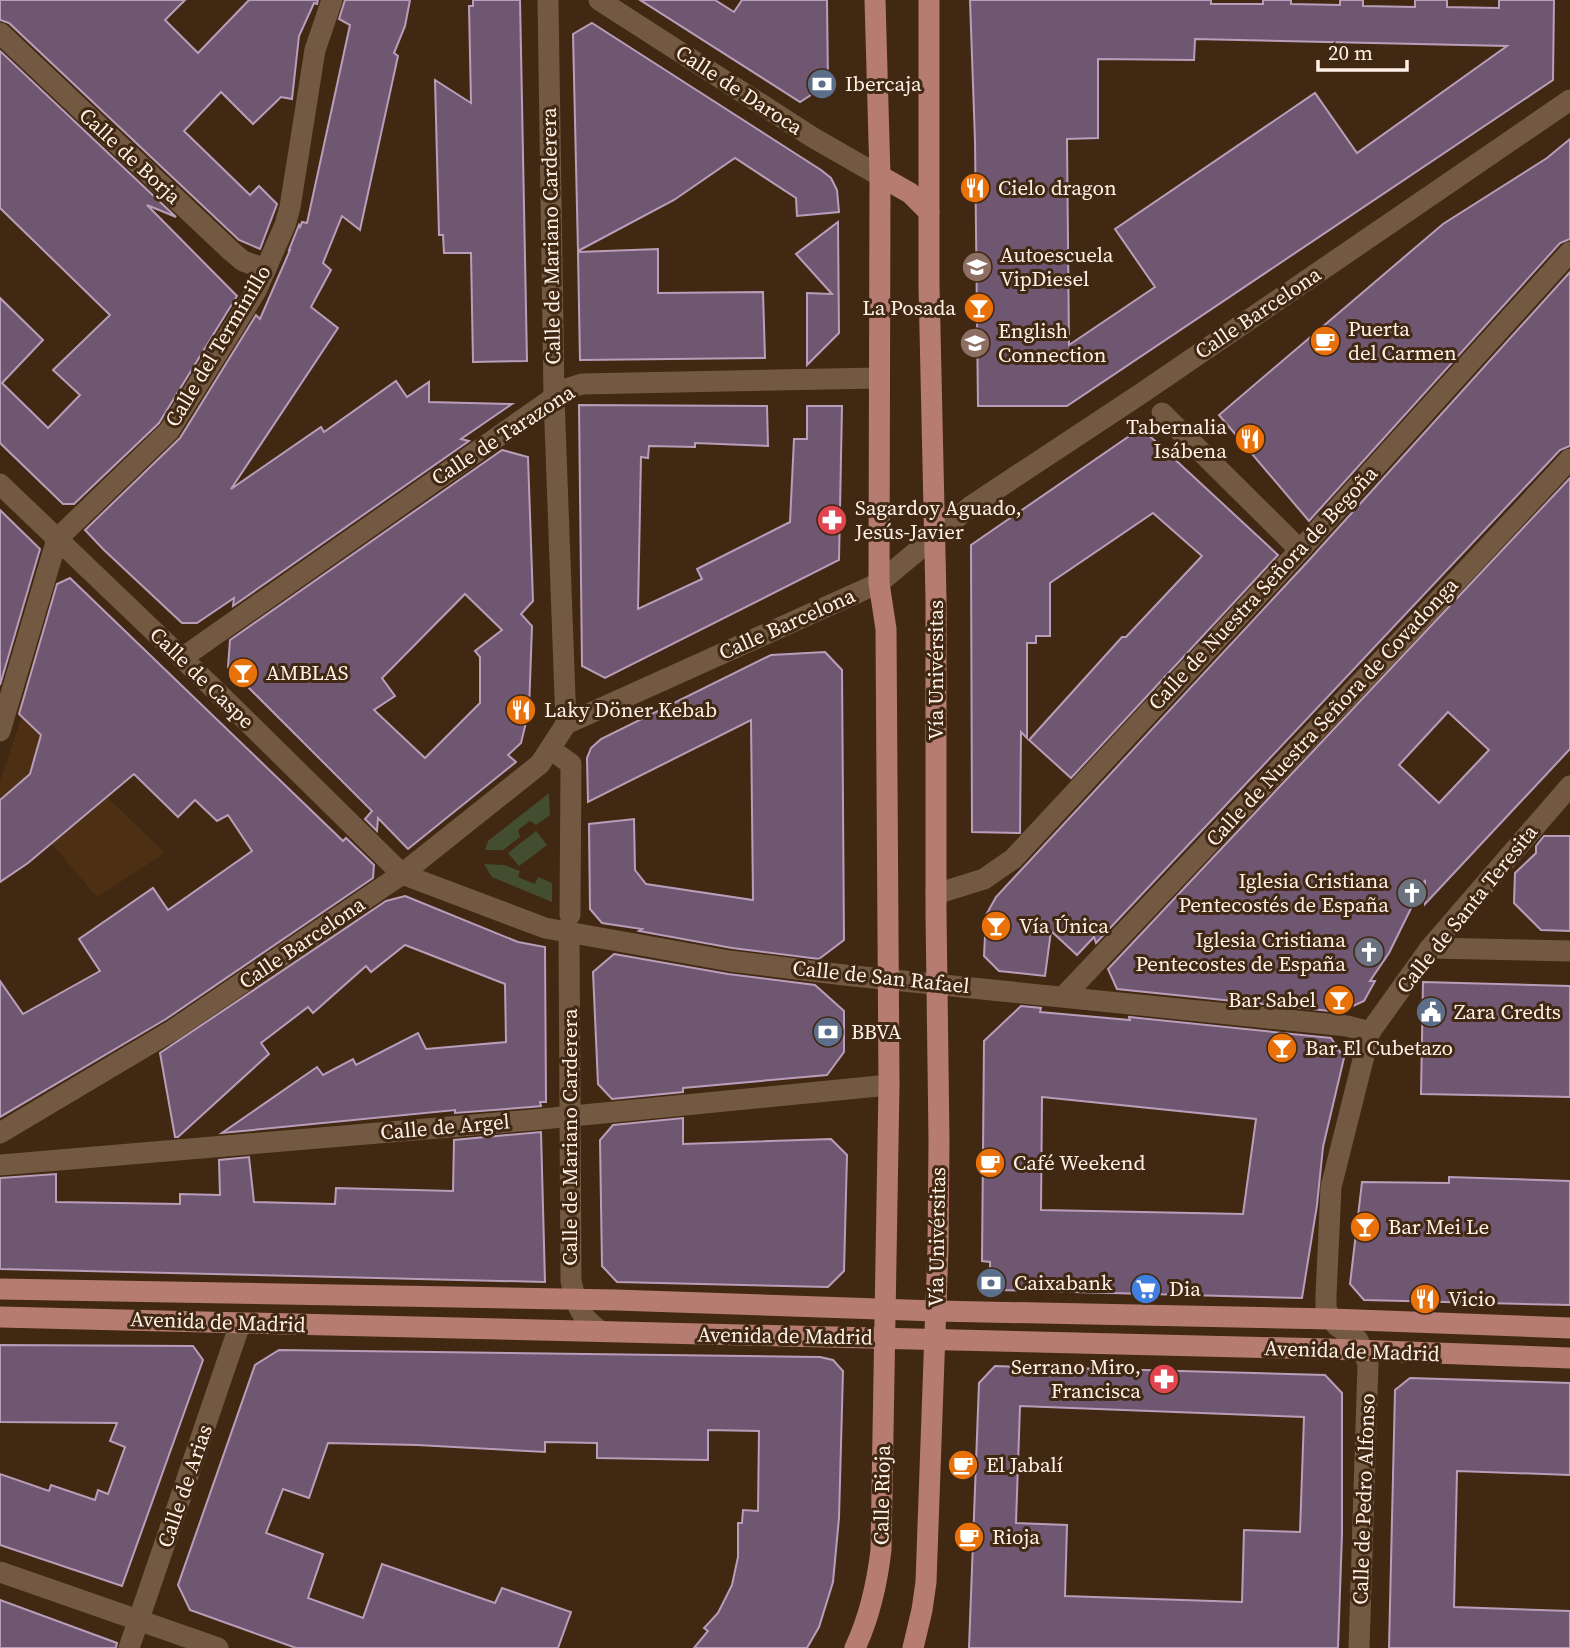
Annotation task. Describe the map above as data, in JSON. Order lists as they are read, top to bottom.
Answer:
{
  "streets": {
    "main road": ["Vía Univérsitas", "Avenida de Madrid", "Calle Rioja"],
    "street": [
      "Calle de Daroca",
      "Calle de Borja",
      "Calle de Mariano Carderera",
      "Calle Barcelona",
      "Calle del Terminillo",
      "Calle de Tarazona",
      "Calle de Nuestra Señora de Begoña",
      "Calle de Caspe",
      "Calle de Nuestra Señora de Covadonga",
      "Calle de Santa Teresita",
      "Calle de San Rafael",
      "Calle de Argel",
      "Calle de Arias",
      "Calle de Pedro Alfonso"
    ]
  },
  "crossings": [
    ["Calle de Borja", "Calle del Terminillo"],
    ["Calle de Mariano Carderera", "Calle Barcelona"],
    ["Calle de Mariano Carderera", "Calle de Tarazona"],
    ["Calle de Mariano Carderera", "Calle de San Rafael"],
    ["Calle de Mariano Carderera", "Calle de Argel"],
    ["Calle de Mariano Carderera", "Avenida de Madrid"],
    ["Calle Barcelona", "Vía Univérsitas"],
    ["Calle Barcelona", "Calle de Caspe"],
    ["Calle Barcelona", "Calle de San Rafael"],
    ["Calle del Terminillo", "Calle de Caspe"],
    ["Calle de Tarazona", "Calle de Caspe"],
    ["Calle de Nuestra Señora de Begoña", "Vía Univérsitas"],
    ["Vía Univérsitas", "Calle de San Rafael"],
    ["Vía Univérsitas", "Avenida de Madrid"],
    ["Calle de Caspe", "Calle de San Rafael"],
    ["Calle de Nuestra Señora de Covadonga", "Calle de San Rafael"],
    ["Calle de Santa Teresita", "Calle de San Rafael"],
    ["Calle de Santa Teresita", "Avenida de Madrid"],
    ["Avenida de Madrid", "Calle de Arias"],
    ["Avenida de Madrid", "Calle Rioja"],
    ["Avenida de Madrid", "Calle de Pedro Alfonso"]
  ],
  "places": {
    "bank": ["Ibercaja", "BBVA", "Caixabank"],
    "restaurant": [
      "Cielo dragon",
      "Tabernalia Isábena",
      "Laky Döner Kebab",
      "Vicio"
    ],
    "school or university": ["Autoescuela VipDiesel", "English Connection"],
    "bar": [
      "La Posada",
      "AMBLAS",
      "Vía Única",
      "Bar Sabel",
      "Bar El Cubetazo",
      "Bar Mei Le"
    ],
    "cafe": [
      "Puerta del Carmen",
      "Café Weekend",
      "El Jabalí",
      "Rioja"
    ],
    "pharmacy": ["Sagardoy Aguado, Jesús-Javier", "Serrano Miro, Francisca"],
    "church": ["Iglesia Cristiana Pentecostés de España", "Iglesia Cristiana Pentecostes de España"],
    "public building": ["Zara Credts"],
    "supermarket": ["Dia"]
  },
  "scale_bar": "20 m"
}
